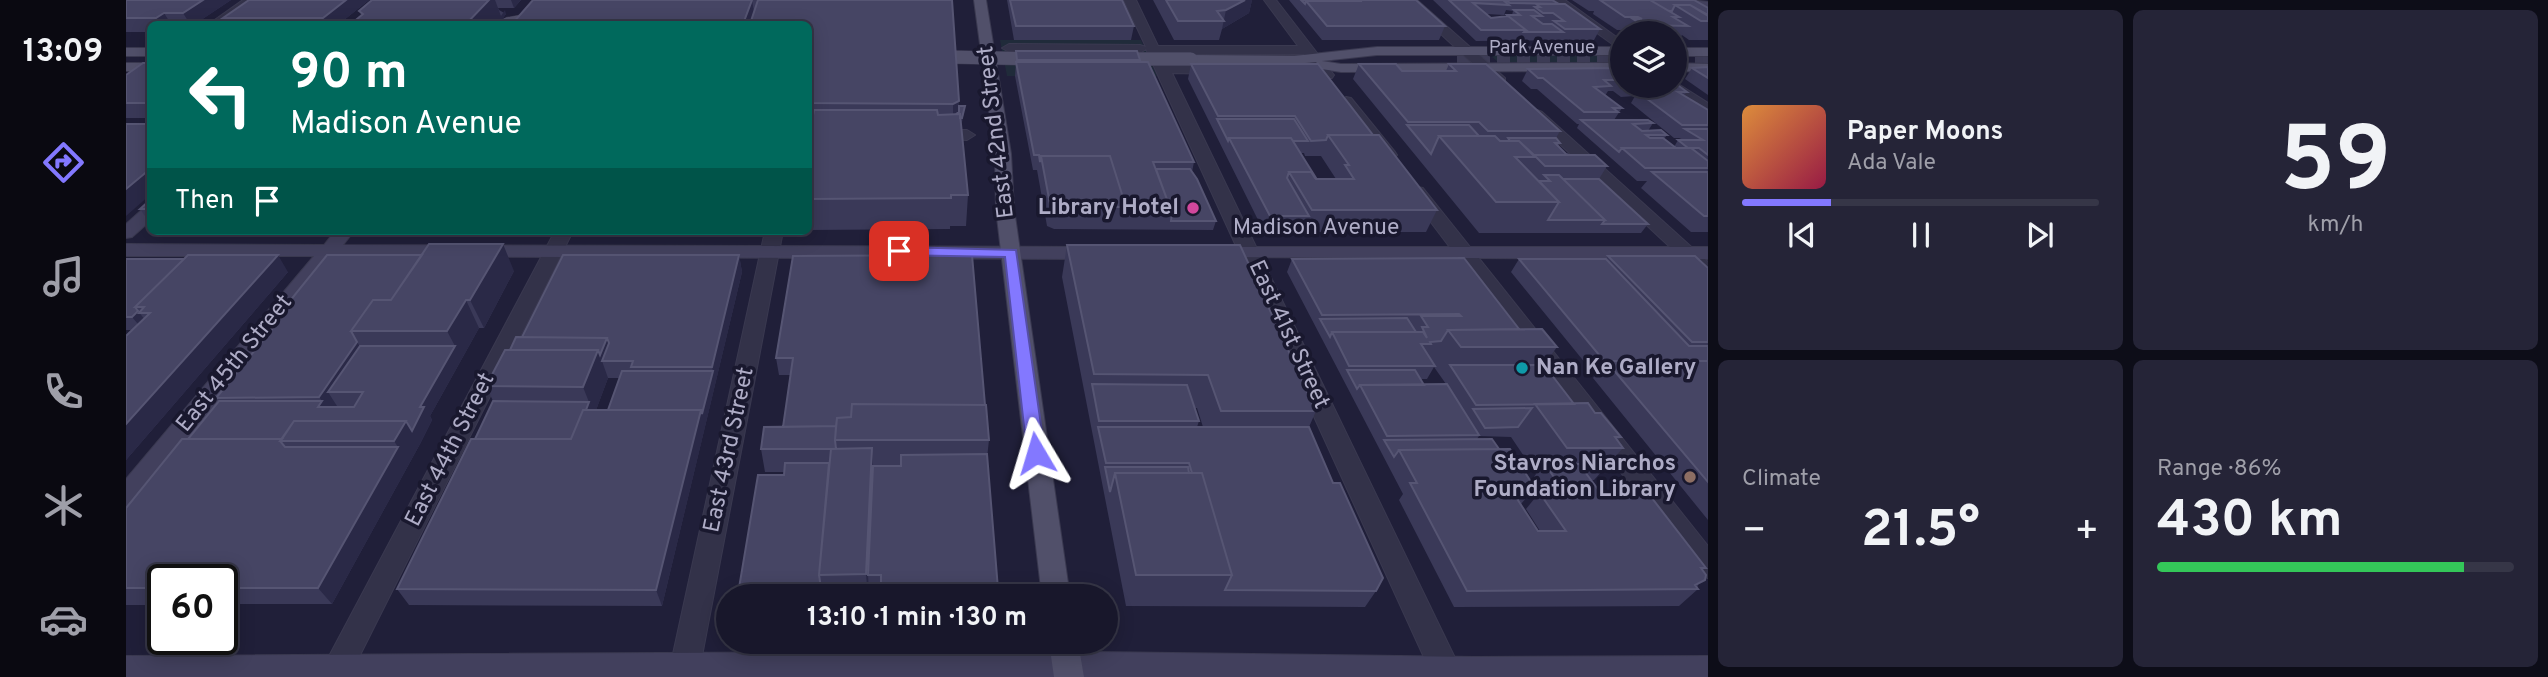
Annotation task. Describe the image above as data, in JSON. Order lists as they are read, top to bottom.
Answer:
{
  "streets": {
    "main road": [
      "Park Avenue",
      "East 42nd Street",
      "Madison Avenue",
      "East 45th Street"
    ],
    "street": ["East 41st Street", "East 44th Street", "East 43rd Street"]
  },
  "crossings": [
    ["Park Avenue", "East 41st Street"],
    ["Madison Avenue", "East 41st Street"]
  ],
  "places": ["Library Hotel", "Nan Ke Gallery", "Stavros Niarchos Foundation Library"],
  "page": {
    "tabs": "13:09",
    "tile": [
      ["59", "km/h"],
      "Climate",
      ["Range · 86%", "430 km"]
    ],
    "turn": ["90 m", "Madison Avenue"],
    "song": ["Paper Moons", "Ada Vale"],
    "then": "Then",
    "heat": ["−", "21.5°", "+"],
    "limit": "60",
    "trip": "13:10 · 1 min · 130 m"
  }
}
